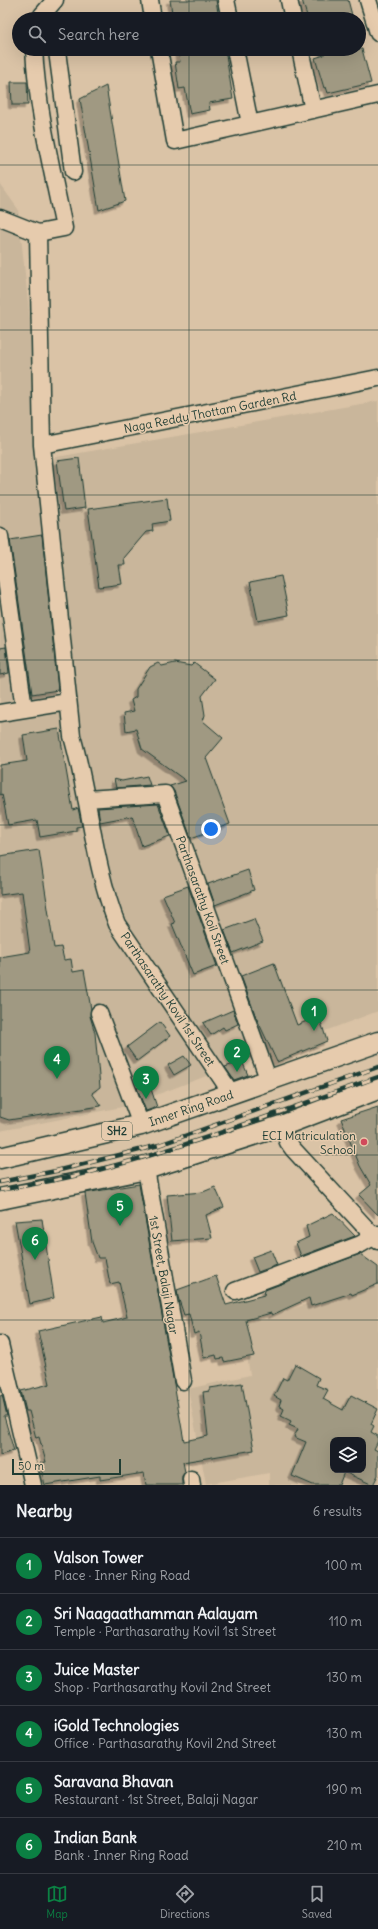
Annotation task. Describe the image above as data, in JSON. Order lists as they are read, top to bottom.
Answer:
{
  "streets": {
    "main road": ["Inner Ring Road", "SH2"],
    "street": [
      "Naga Reddy Thottam Garden Rd",
      "Parthasarathy Koil Street",
      "Parthasarathy Kovil 1st Street",
      "1st Street, Balaji Nagar"
    ]
  },
  "crossings": [
    ["Naga Reddy Thottam Garden Rd", "Parthasarathy Kovil 1st Street"],
    ["Parthasarathy Koil Street", "Parthasarathy Kovil 1st Street"],
    ["Parthasarathy Koil Street", "Inner Ring Road"],
    ["Parthasarathy Kovil 1st Street", "Inner Ring Road"]
  ],
  "places": ["ECI Matriculation School"],
  "scale_bar": "50 m",
  "page": {
    "search": "Search here",
    "pins": [
      "1",
      "2",
      "4",
      "3",
      "5",
      "6"
    ],
    "scale": "50 m",
    "heading": ["Nearby", "6 results"],
    "list": [
      {
        "mark": "1",
        "name": "Valson Tower",
        "note": "Place · Inner Ring Road",
        "value": "100 m"
      },
      {
        "mark": "2",
        "name": "Sri Naagaathamman Aalayam",
        "note": "Temple · Parthasarathy Kovil 1st Street",
        "value": "110 m"
      },
      {
        "mark": "3",
        "name": "Juice Master",
        "note": "Shop · Parthasarathy Kovil 2nd Street",
        "value": "130 m"
      },
      {
        "mark": "4",
        "name": "iGold Technologies",
        "note": "Office · Parthasarathy Kovil 2nd Street",
        "value": "130 m"
      },
      {
        "mark": "5",
        "name": "Saravana Bhavan",
        "note": "Restaurant · 1st Street, Balaji Nagar",
        "value": "190 m"
      },
      {
        "mark": "6",
        "name": "Indian Bank",
        "note": "Bank · Inner Ring Road",
        "value": "210 m"
      }
    ],
    "nav": ["Map", "Directions", "Saved"]
  }
}
